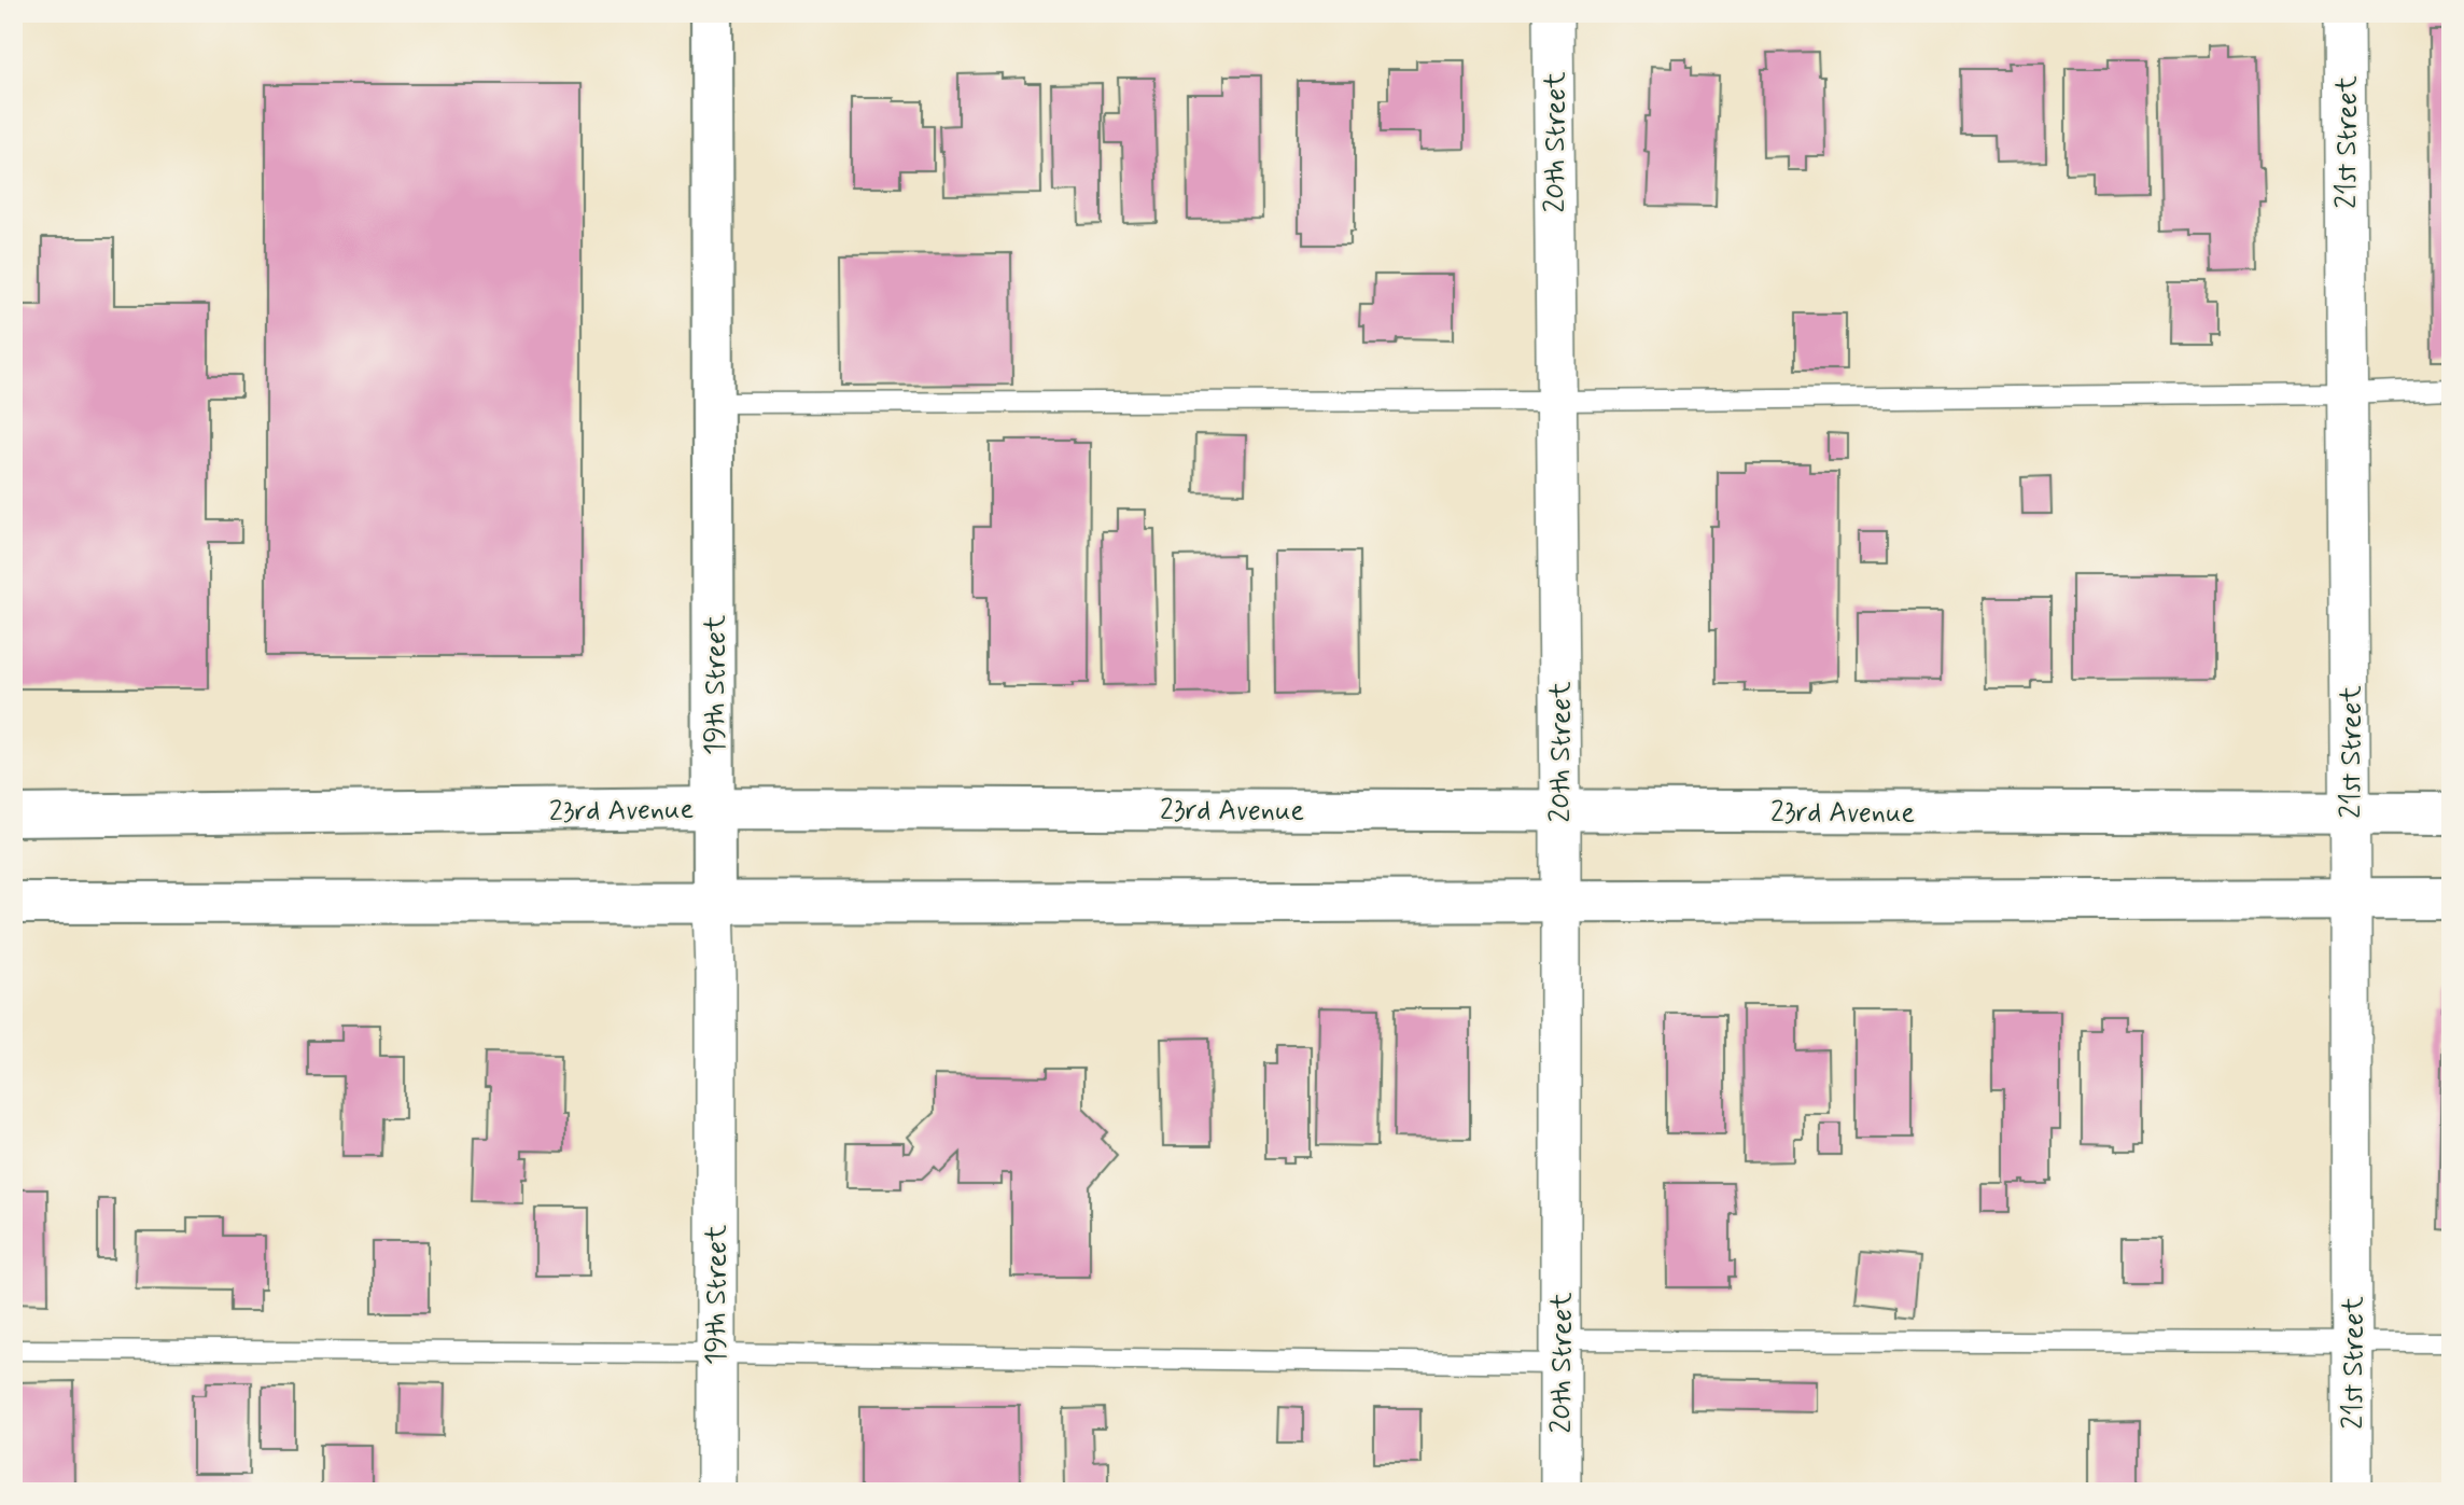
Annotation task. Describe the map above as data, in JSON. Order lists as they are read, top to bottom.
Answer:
{
  "streets": {
    "street": [
      "20th Street",
      "21st Street",
      "19th Street",
      "23rd Avenue"
    ]
  },
  "crossings": [
    ["20th Street", "23rd Avenue"],
    ["21st Street", "23rd Avenue"],
    ["19th Street", "23rd Avenue"]
  ]
}
